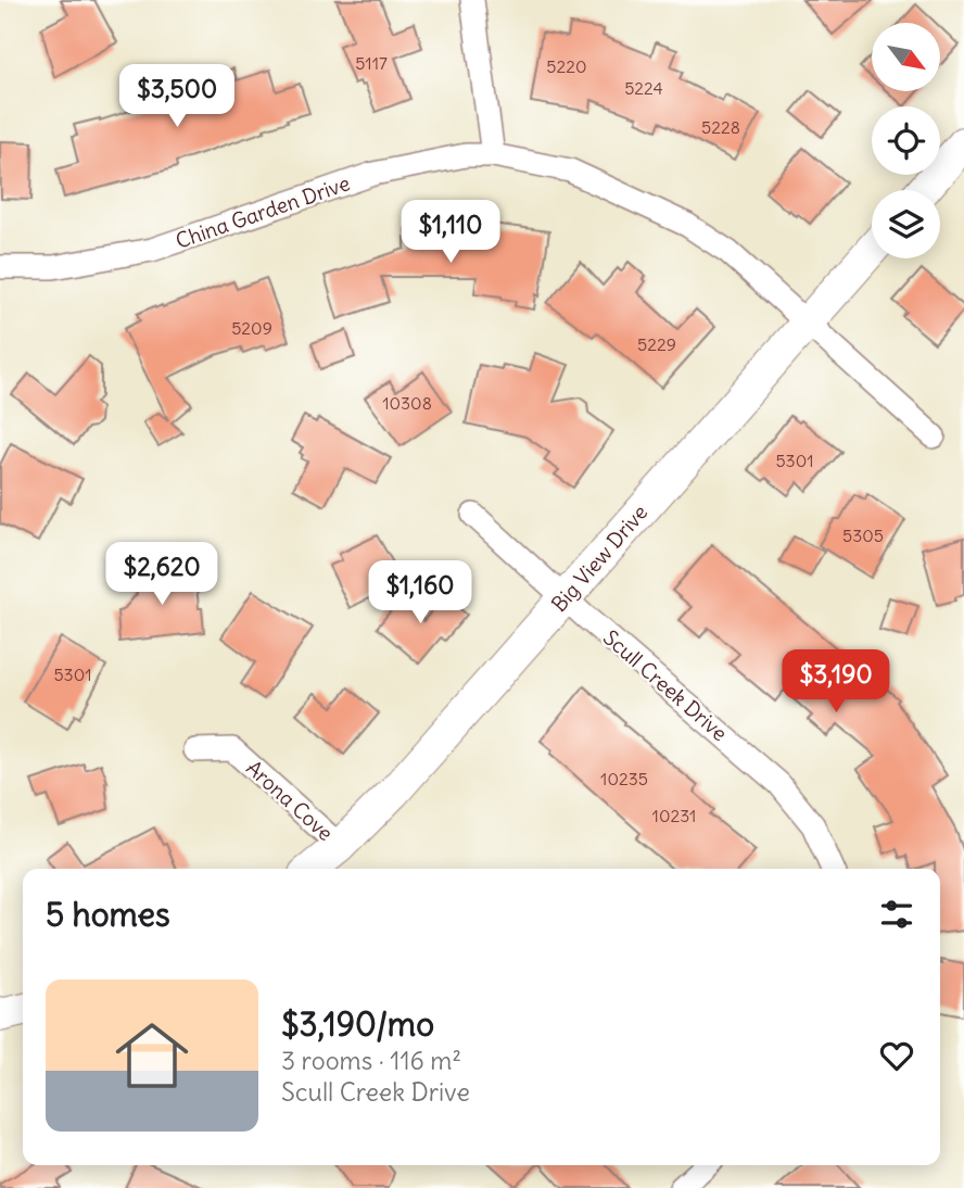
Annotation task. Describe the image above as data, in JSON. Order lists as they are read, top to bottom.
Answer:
{
  "streets": {
    "street": [
      "China Garden Drive",
      "Big View Drive",
      "Scull Creek Drive",
      "Arona Cove"
    ]
  },
  "crossings": [
    ["China Garden Drive", "Big View Drive"],
    ["Big View Drive", "Scull Creek Drive"],
    ["Big View Drive", "Arona Cove"]
  ],
  "house_numbers": [
    "5117",
    "5220",
    "5224",
    "5228",
    "5209",
    "5229",
    "10308",
    "5301",
    "5305",
    "5301",
    "10235",
    "10231"
  ],
  "north": "bottom right",
  "page": {
    "price": [
      "$3,500",
      "$1,110",
      "$2,620",
      "$1,160",
      "$3,190"
    ],
    "heading": "5 homes",
    "list": [
      {
        "name": "$3,190/mo",
        "note": "3 rooms · 116 m² · Scull Creek Drive"
      }
    ]
  }
}
